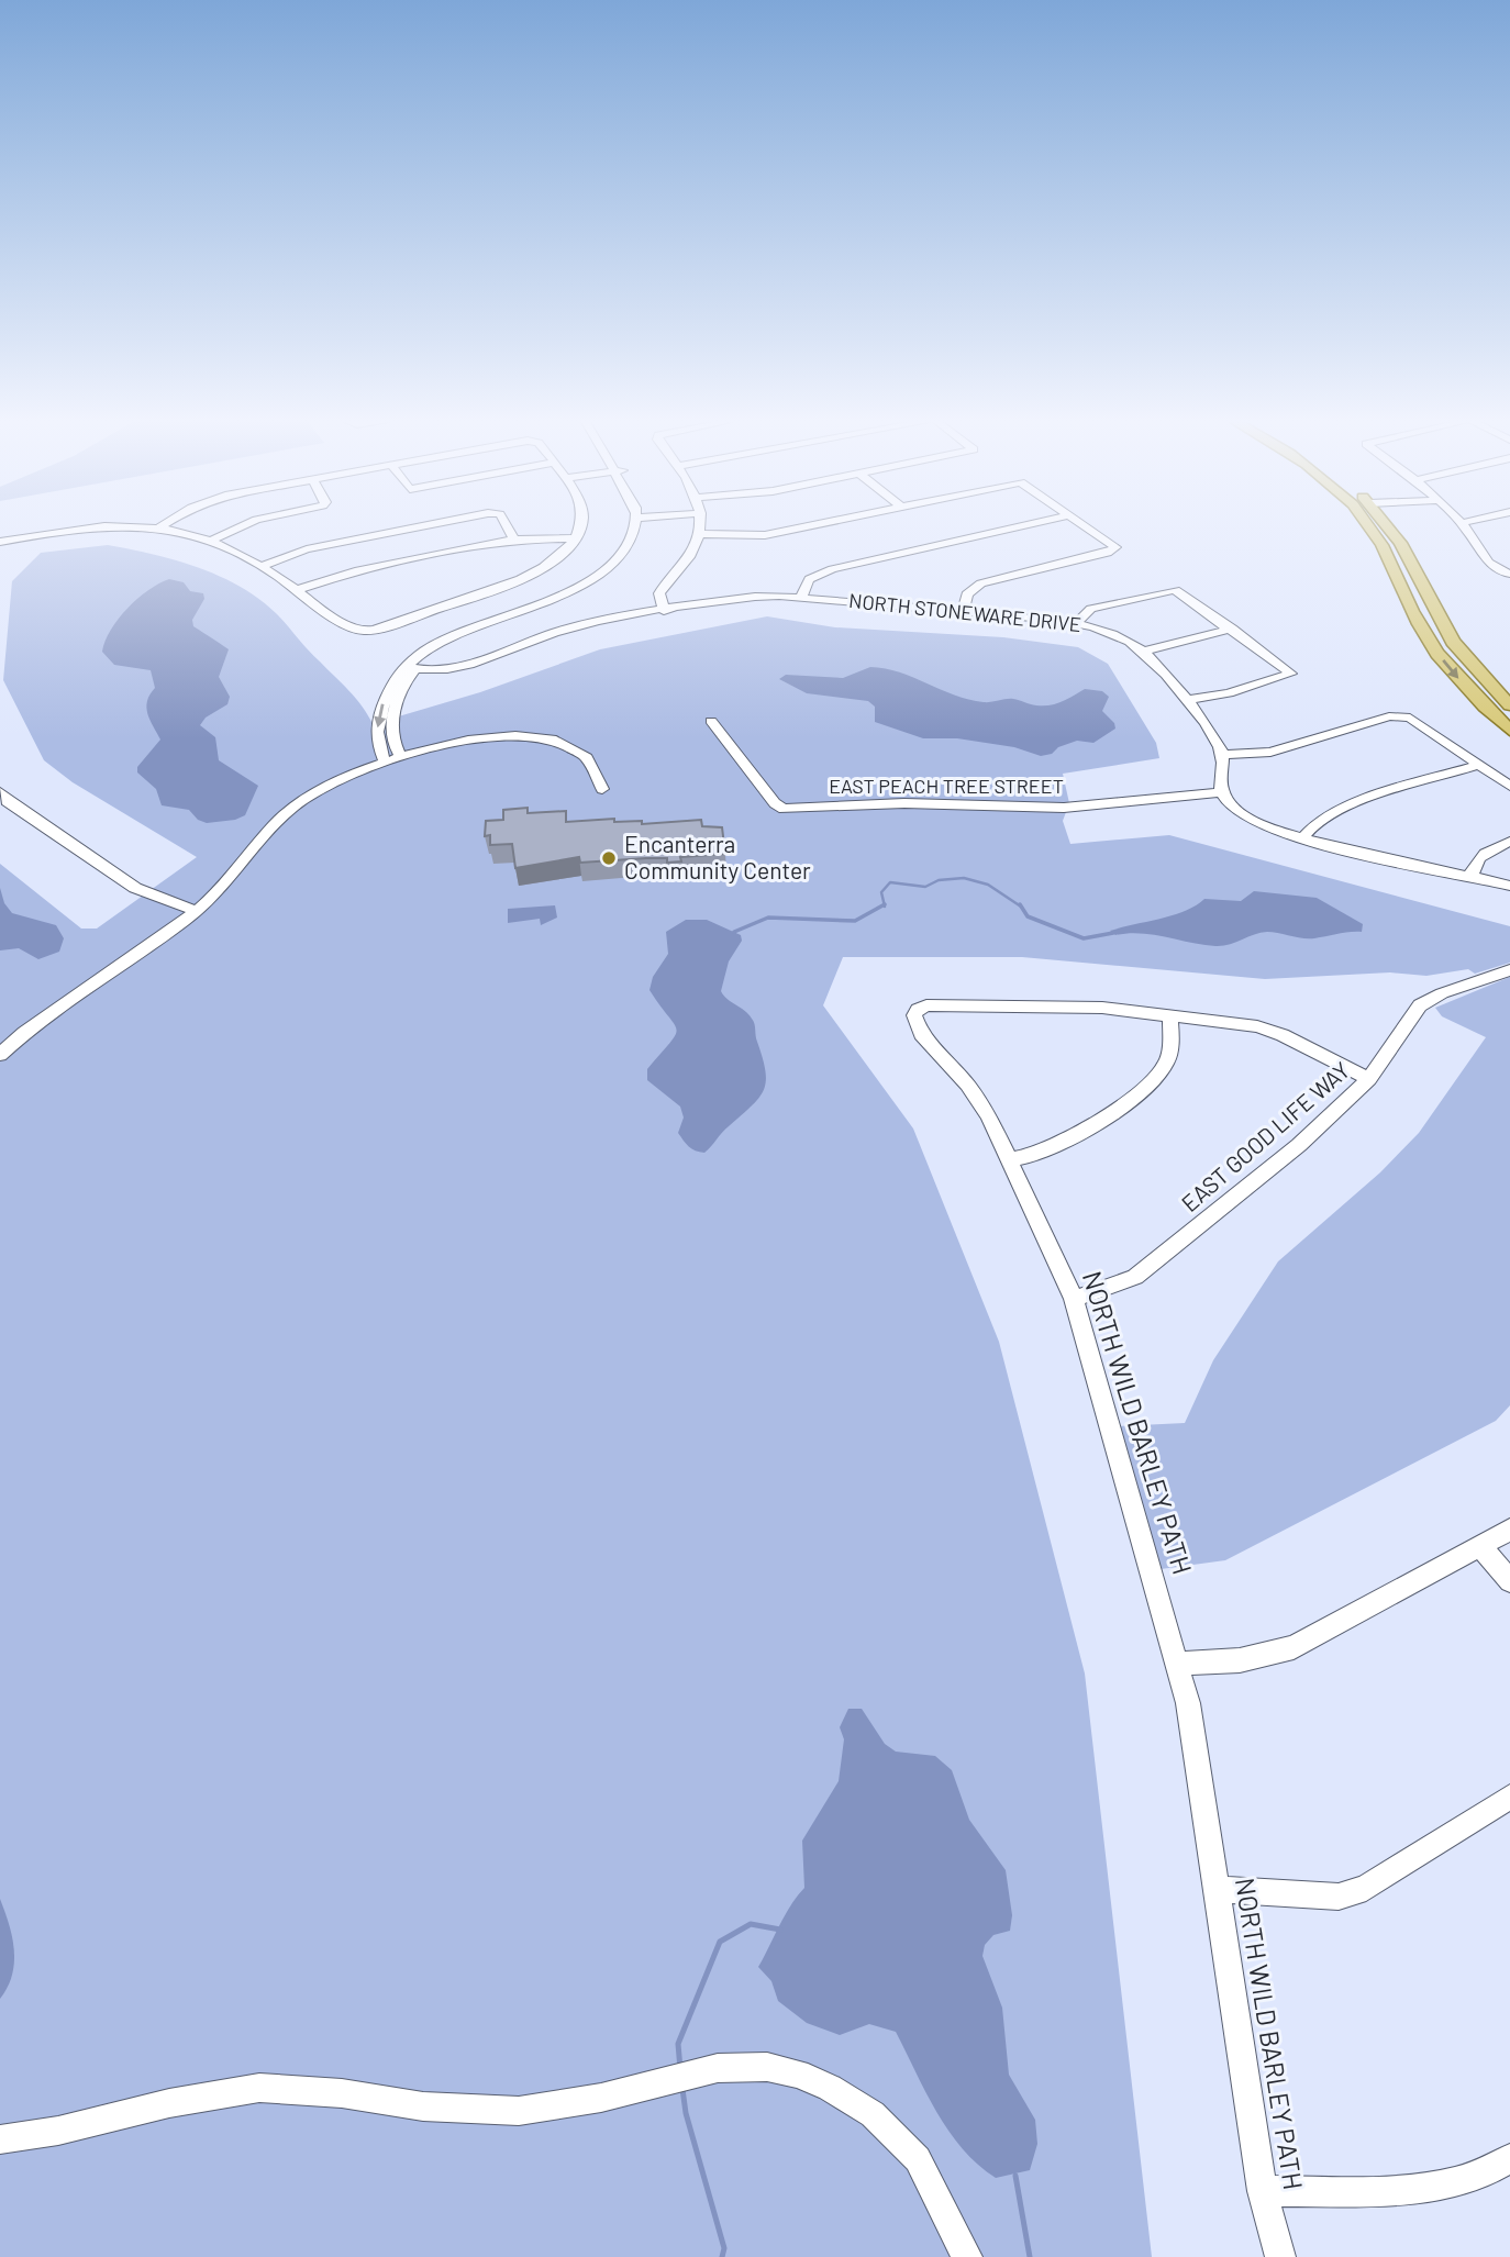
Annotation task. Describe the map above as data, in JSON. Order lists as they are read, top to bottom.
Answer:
{
  "streets": {
    "street": [
      "NORTH STONEWARE DRIVE",
      "EAST PEACH TREE STREET",
      "EAST GOOD LIFE WAY",
      "NORTH WILD BARLEY PATH"
    ]
  },
  "crossings": [
    ["EAST GOOD LIFE WAY", "NORTH WILD BARLEY PATH"]
  ],
  "places": ["Encanterra Community Center"]
}
